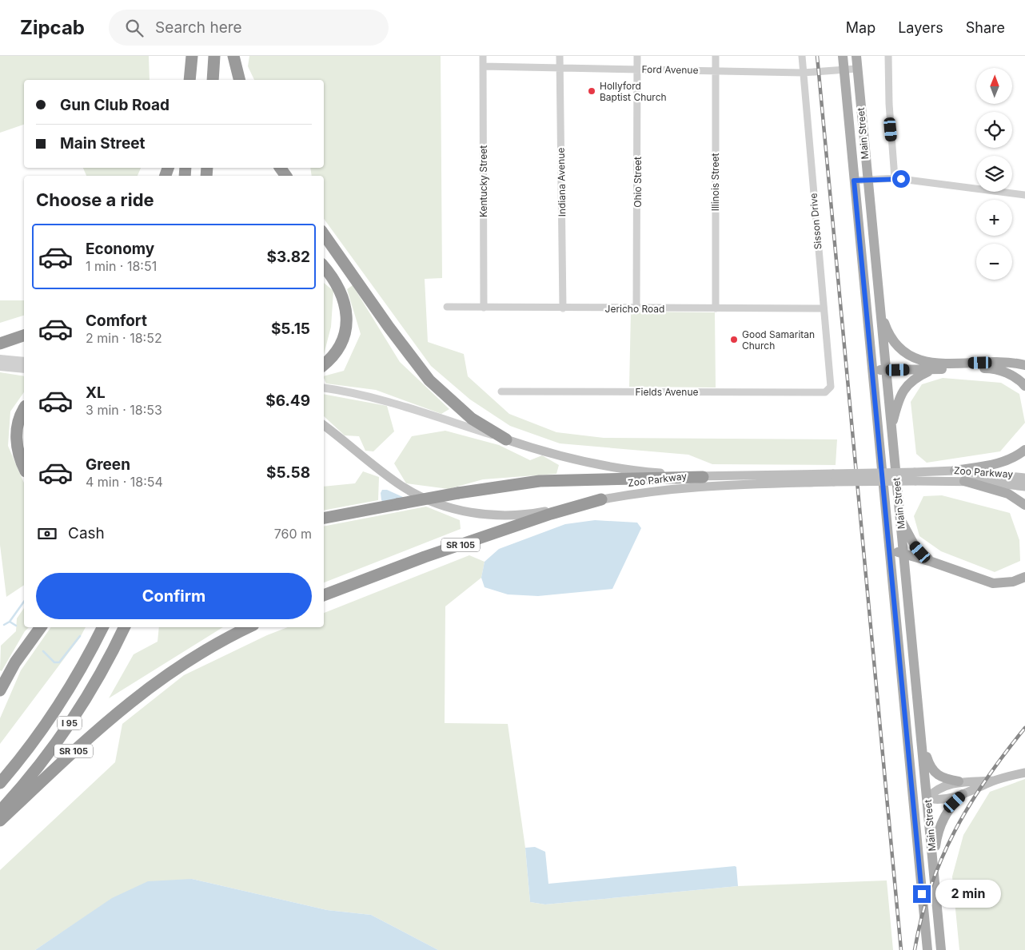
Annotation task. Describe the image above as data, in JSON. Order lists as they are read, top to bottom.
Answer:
{
  "streets": {
    "highway": ["SR 105", "I 95"],
    "main road": ["Main Street", "Zoo Parkway"],
    "street": [
      "Ford Avenue",
      "Kentucky Street",
      "Indiana Avenue",
      "Ohio Street",
      "Illinois Street",
      "Sisson Drive",
      "Jericho Road",
      "Fields Avenue"
    ]
  },
  "crossings": [
    ["Ford Avenue", "Main Street"],
    ["Ford Avenue", "Kentucky Street"],
    ["Ford Avenue", "Indiana Avenue"],
    ["Ford Avenue", "Ohio Street"],
    ["Ford Avenue", "Illinois Street"],
    ["Ford Avenue", "Sisson Drive"],
    ["Kentucky Street", "Jericho Road"],
    ["Indiana Avenue", "Jericho Road"],
    ["Ohio Street", "Jericho Road"],
    ["Illinois Street", "Jericho Road"],
    ["Sisson Drive", "Jericho Road"],
    ["Sisson Drive", "Fields Avenue"],
    ["Zoo Parkway", "SR 105"]
  ],
  "places": ["Hollyford Baptist Church", "Good Samaritan Church"],
  "north": "top",
  "page": {
    "header": "Zipcab",
    "search": "Search here",
    "nav": ["Map", "Layers", "Share"],
    "map_buttons": ["+", "−"],
    "banner": ["Gun Club Road", "Main Street"],
    "heading": "Choose a ride",
    "list": [
      {
        "name": "Economy",
        "note": "1 min · 18:51",
        "value": "$3.82"
      },
      {
        "name": "Comfort",
        "note": "2 min · 18:52",
        "value": "$5.15"
      },
      {
        "name": "XL",
        "note": "3 min · 18:53",
        "value": "$6.49"
      },
      {
        "name": "Green",
        "note": "4 min · 18:54",
        "value": "$5.58"
      }
    ],
    "pay": ["Cash", "760 m"],
    "buttons": "Confirm",
    "bubble": "2 min"
  }
}
